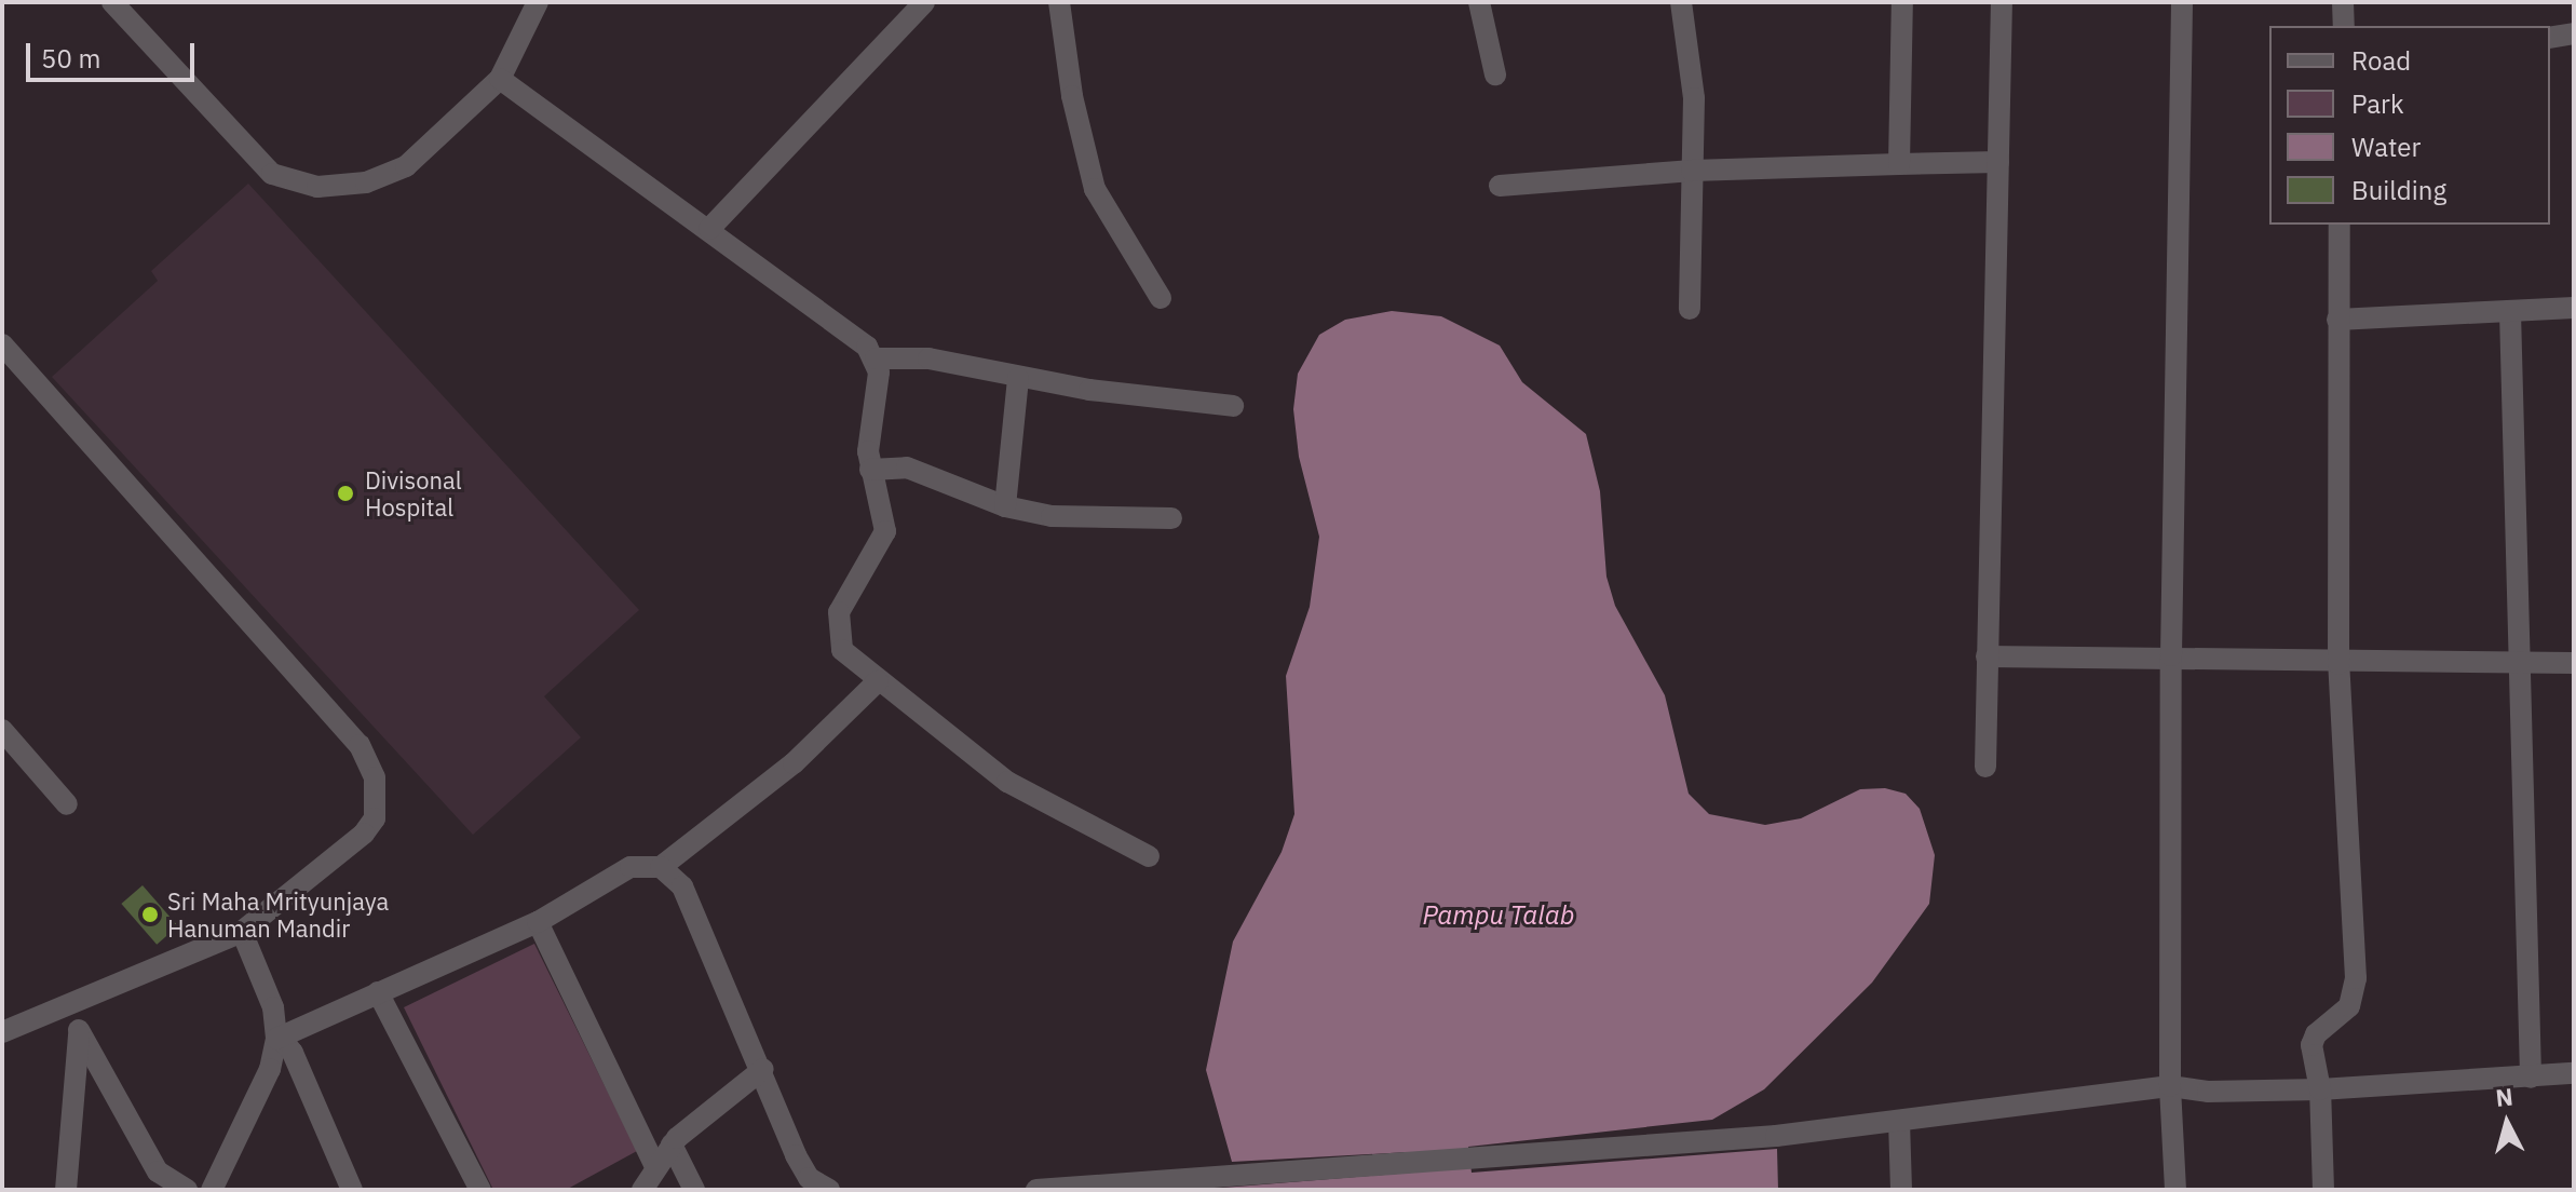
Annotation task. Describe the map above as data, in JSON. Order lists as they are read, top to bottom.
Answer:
{
  "water": ["Pampu Talab"],
  "places": ["Divisonal Hospital", "Sri Maha Mrityunjaya Hanuman Mandir"],
  "legend": [
    "Road",
    "Park",
    "Water",
    "Building"
  ],
  "scale_bar": "50 m",
  "north": "top"
}
